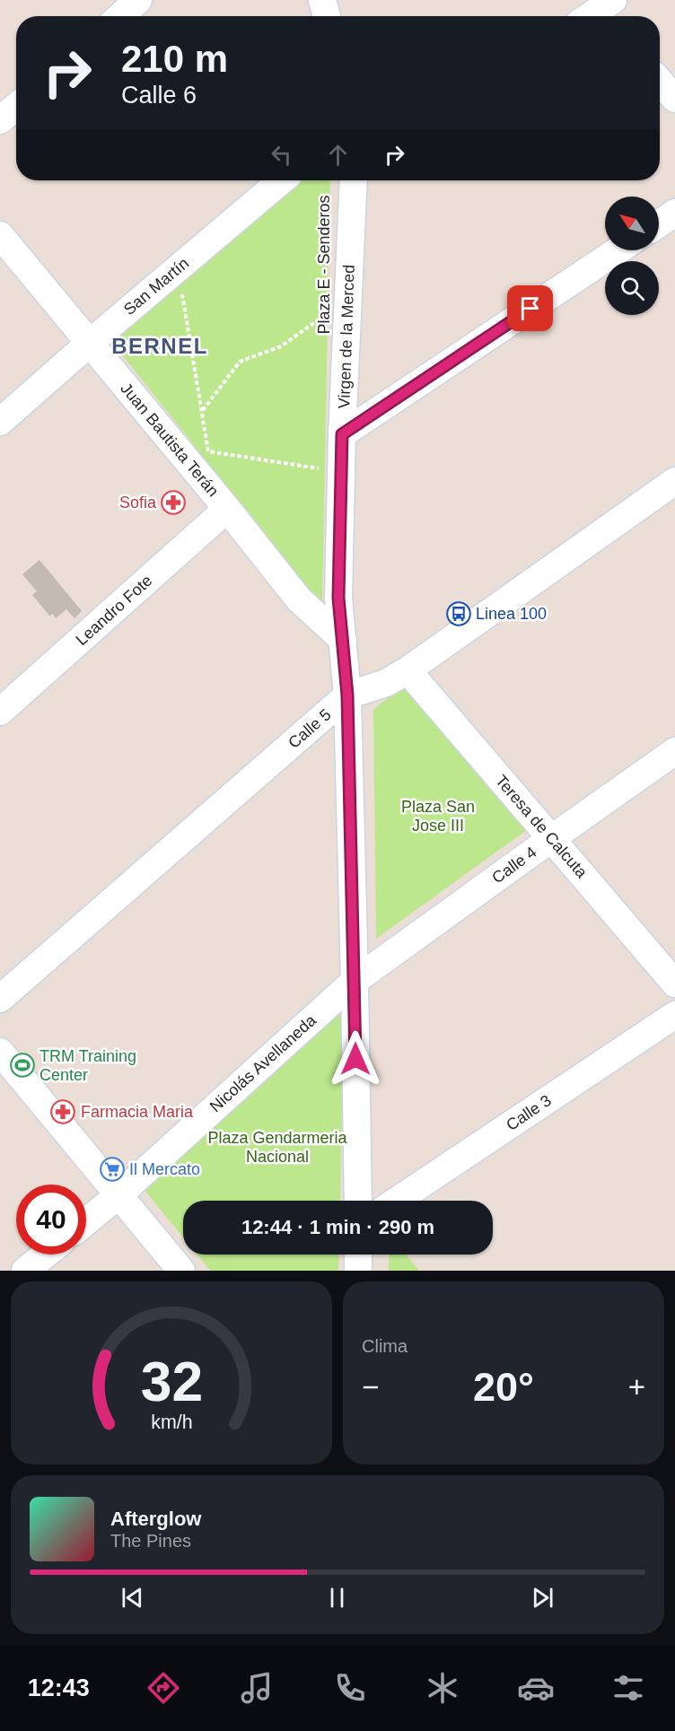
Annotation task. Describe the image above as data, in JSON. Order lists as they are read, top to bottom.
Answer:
{
  "streets": {
    "street": [
      "San Martín",
      "Virgen de la Merced",
      "Juan Bautista Terán",
      "Leandro Fote",
      "Calle 5",
      "Teresa de Calcuta",
      "Calle 4",
      "Nicolás Avellaneda",
      "Calle 3"
    ],
    "path": ["Plaza E - Senderos"]
  },
  "crossings": [
    ["San Martín", "Juan Bautista Terán"],
    ["Virgen de la Merced", "Juan Bautista Terán"],
    ["Virgen de la Merced", "Calle 5"],
    ["Virgen de la Merced", "Calle 4"],
    ["Virgen de la Merced", "Nicolás Avellaneda"],
    ["Juan Bautista Terán", "Leandro Fote"],
    ["Calle 5", "Teresa de Calcuta"],
    ["Teresa de Calcuta", "Calle 4"],
    ["Calle 4", "Nicolás Avellaneda"]
  ],
  "districts": ["BERNEL"],
  "parks": ["Plaza San Jose III", "Plaza Gendarmeria Nacional"],
  "places": {
    "pharmacy": ["Sofia", "Farmacia Maria"],
    "bus stop": ["Linea 100"],
    "sports": ["TRM Training Center"],
    "supermarket": ["Il Mercato"]
  },
  "north": "top left",
  "page": {
    "turn": ["210 m", "Calle 6"],
    "limit": "40",
    "trip": "12:44 · 1 min · 290 m",
    "tile": "Clima",
    "heat": ["−", "20°", "+"],
    "song": ["Afterglow", "The Pines"],
    "tabs": "12:43",
    "gauge": ["32", "km/h"]
  }
}
